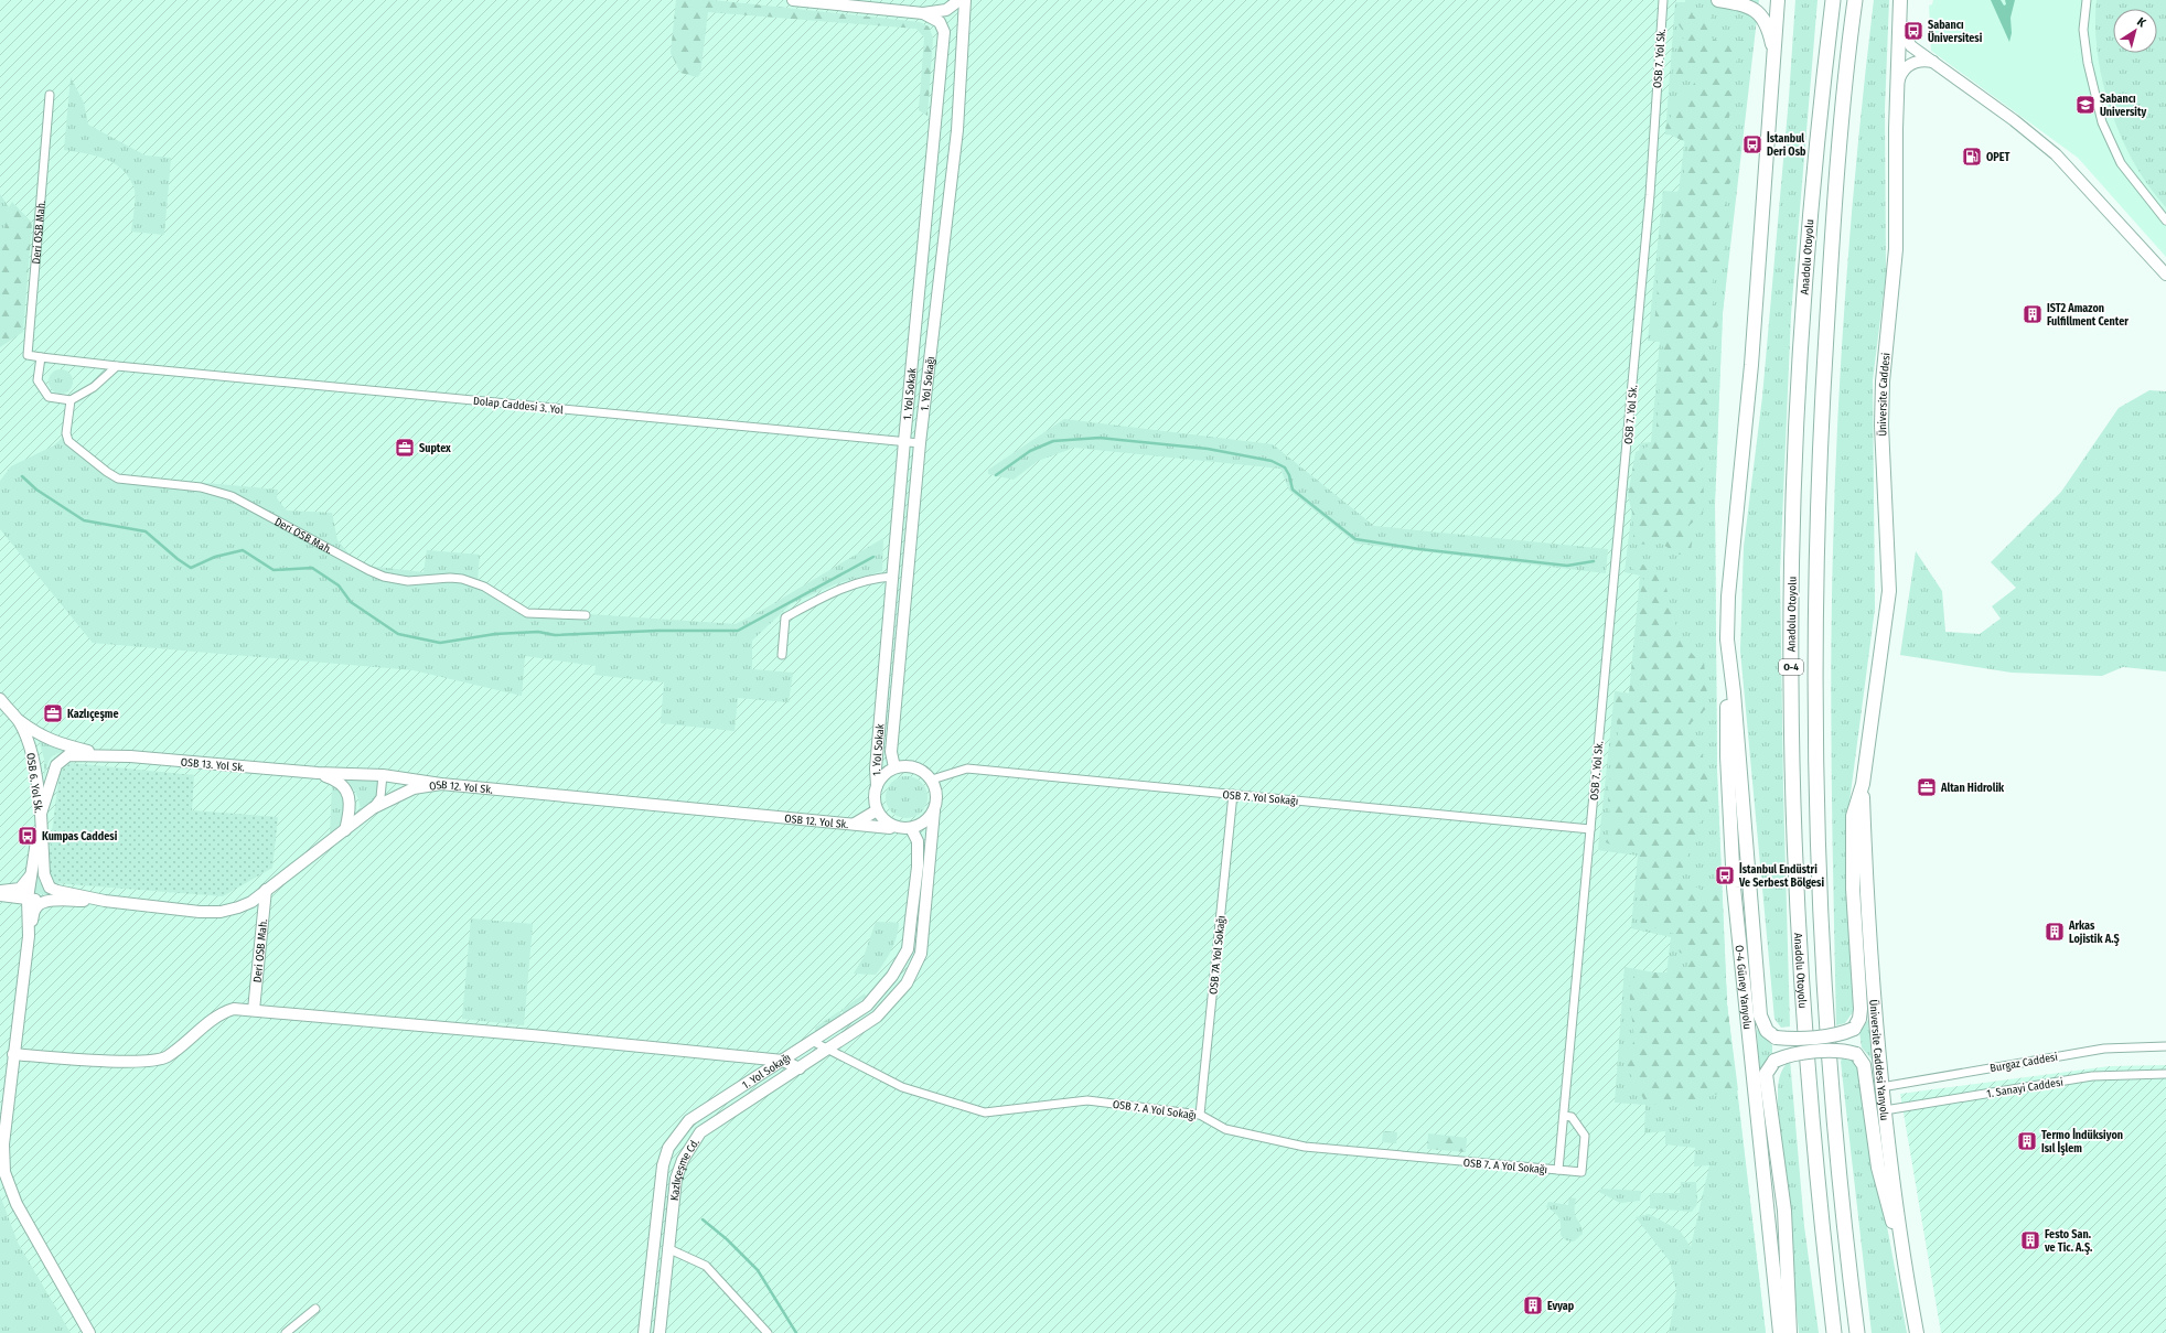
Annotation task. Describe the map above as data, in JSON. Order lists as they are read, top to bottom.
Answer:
{
  "streets": {
    "highway": ["Anadolu Otoyolu", "O-4"],
    "main road": ["Üniversite Caddesi", "O-4 Güney Yanyolu", "Üniversite Caddesi Yanyolu"],
    "street": [
      "OSB 7. Yol Sk.",
      "Deri OSB Mah.",
      "1. Yol Sokağı",
      "1. Yol Sokak",
      "Dolap Caddesi 3. Yol",
      "OSB 13. Yol Sk.",
      "OSB 6. Yol Sk.",
      "OSB 12. Yol Sk.",
      "OSB 7. Yol Sokağı",
      "OSB 7A Yol Sokağı",
      "Burgaz Caddesi",
      "1. Sanayi Caddesi",
      "OSB 7. A Yol Sokağı",
      "Kazlıçeşme Cd."
    ]
  },
  "crossings": [
    ["OSB 7. Yol Sk.", "OSB 7. Yol Sokağı"],
    ["Deri OSB Mah.", "Dolap Caddesi 3. Yol"],
    ["Deri OSB Mah.", "OSB 12. Yol Sk."],
    ["1. Yol Sokağı", "1. Yol Sokak"],
    ["1. Yol Sokağı", "Dolap Caddesi 3. Yol"],
    ["1. Yol Sokağı", "OSB 12. Yol Sk."],
    ["1. Yol Sokağı", "OSB 7. Yol Sokağı"],
    ["1. Yol Sokağı", "OSB 7. A Yol Sokağı"],
    ["1. Yol Sokak", "Dolap Caddesi 3. Yol"],
    ["1. Yol Sokak", "OSB 12. Yol Sk."],
    ["1. Yol Sokak", "OSB 7. Yol Sokağı"],
    ["Üniversite Caddesi", "Üniversite Caddesi Yanyolu"],
    ["OSB 12. Yol Sk.", "OSB 7. Yol Sokağı"],
    ["OSB 7. Yol Sokağı", "OSB 7A Yol Sokağı"],
    ["OSB 7A Yol Sokağı", "OSB 7. A Yol Sokağı"],
    ["Üniversite Caddesi Yanyolu", "Burgaz Caddesi"],
    ["Üniversite Caddesi Yanyolu", "1. Sanayi Caddesi"],
    ["OSB 7. A Yol Sokağı", "Kazlıçeşme Cd."]
  ],
  "places": {
    "bus stop": [
      "Sabancı Üniversitesi",
      "İstanbul Deri Osb",
      "Kumpas Caddesi",
      "İstanbul Endüstri Ve Serbest Bölgesi"
    ],
    "school or university": ["Sabancı University"],
    "fuel station": ["OPET"],
    "building": [
      "IST2 Amazon Fulfillment Center",
      "Arkas Lojistik A.Ş",
      "Termo İndüksiyon Isıl İşlem",
      "Festo San. ve Tic. A.Ş.",
      "Evyap"
    ],
    "office": ["Suptex", "Kazlıçeşme", "Altan Hidrolik"]
  },
  "north": "top right"
}
